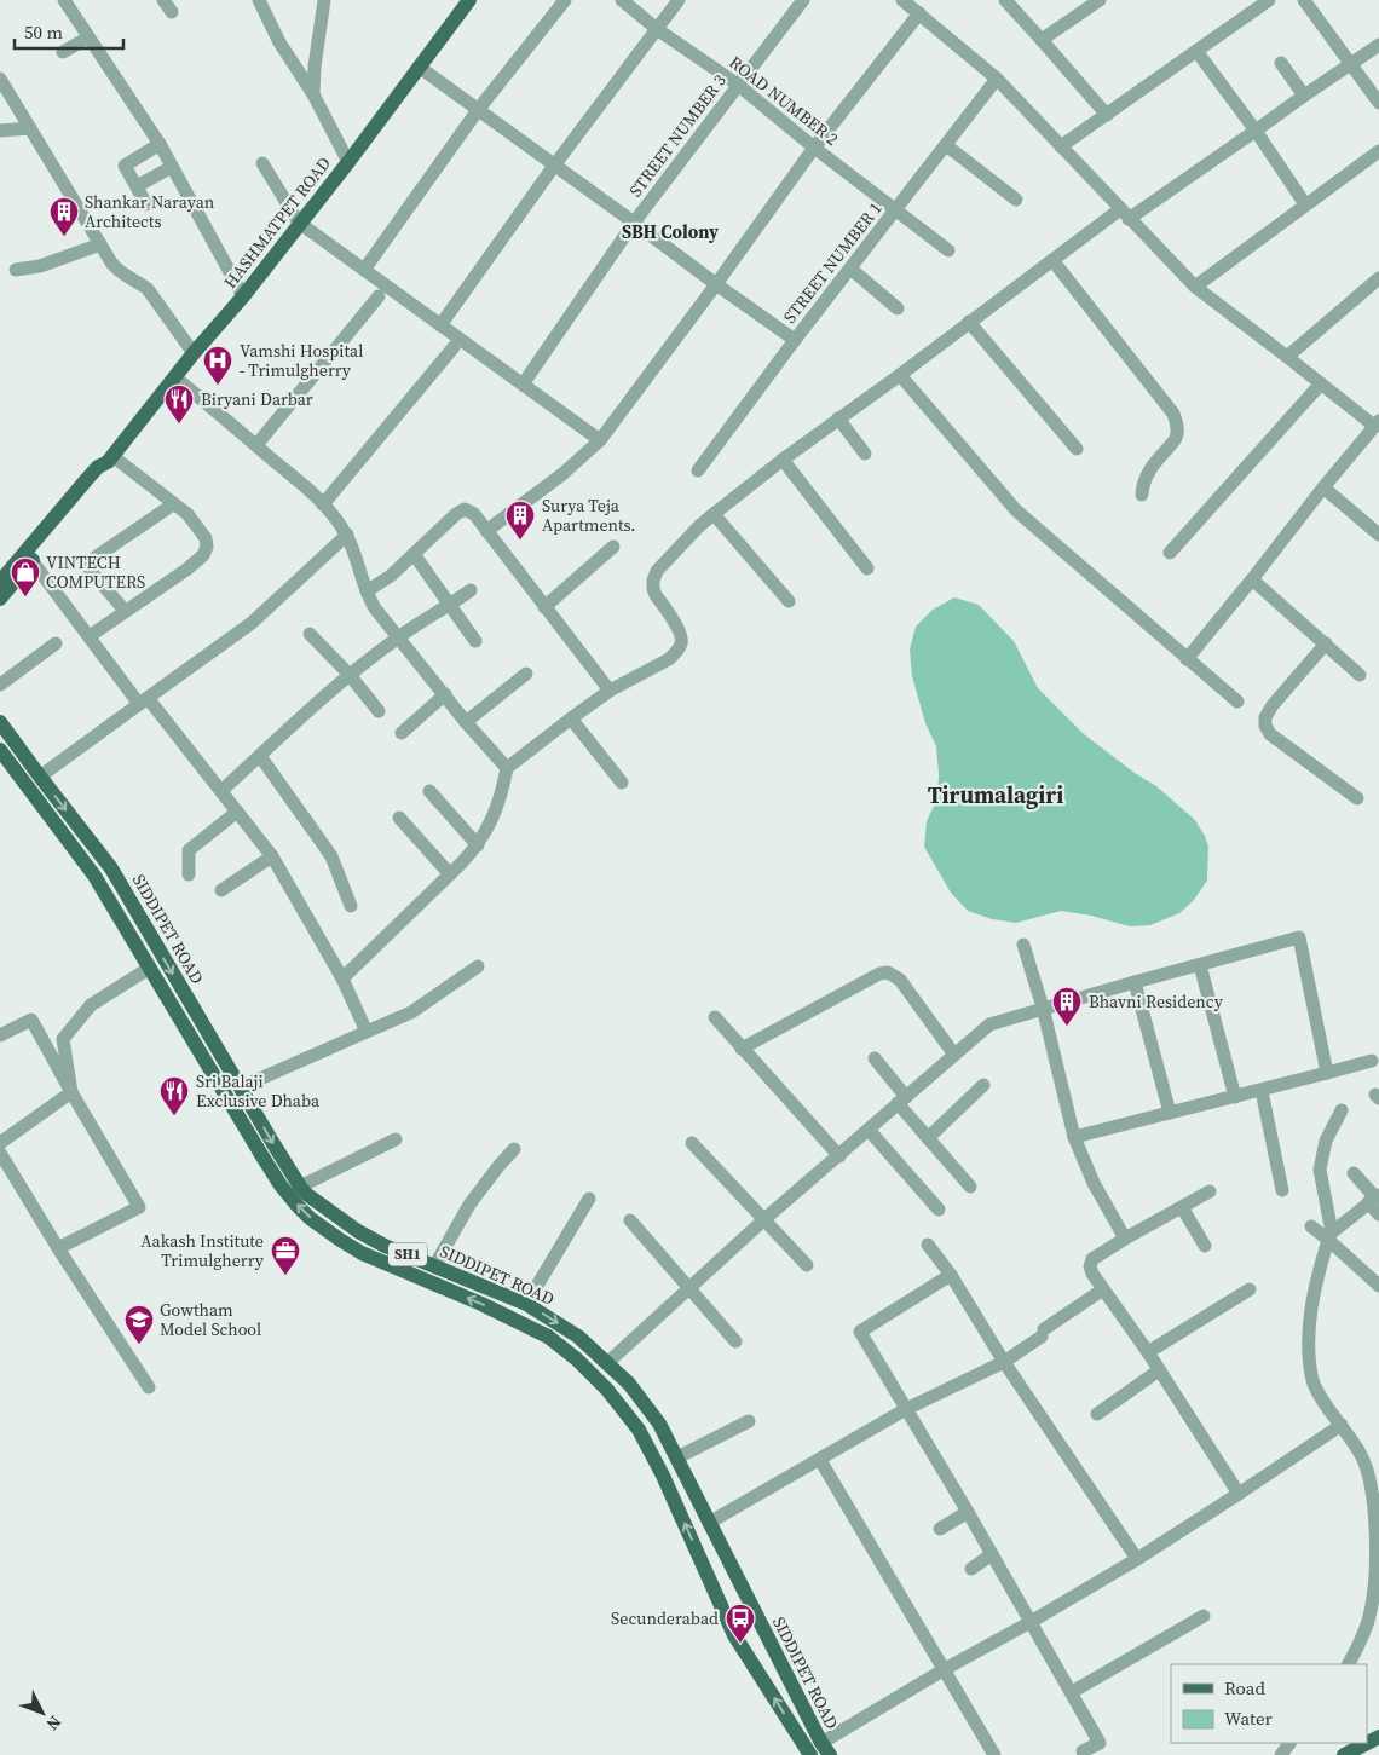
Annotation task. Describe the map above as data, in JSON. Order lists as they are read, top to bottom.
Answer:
{
  "streets": {
    "main road": ["HASHMATPET ROAD", "SIDDIPET ROAD", "SH1"],
    "street": ["ROAD NUMBER 2", "STREET NUMBER 3", "STREET NUMBER 1"]
  },
  "crossings": [
    ["ROAD NUMBER 2", "STREET NUMBER 3"],
    ["ROAD NUMBER 2", "STREET NUMBER 1"]
  ],
  "districts": ["SBH Colony", "Tirumalagiri"],
  "places": {
    "building": ["Shankar Narayan Architects", "Surya Teja Apartments.", "Bhavni Residency"],
    "hospital": ["Vamshi Hospital - Trimulgherry"],
    "restaurant": ["Biryani Darbar", "Sri Balaji Exclusive Dhaba"],
    "shop": ["VINTECH COMPUTERS"],
    "office": ["Aakash Institute Trimulgherry"],
    "school or university": ["Gowtham Model School"],
    "bus stop": ["Secunderabad"]
  },
  "legend": ["Road", "Water"],
  "scale_bar": "50 m",
  "north": "bottom right"
}
